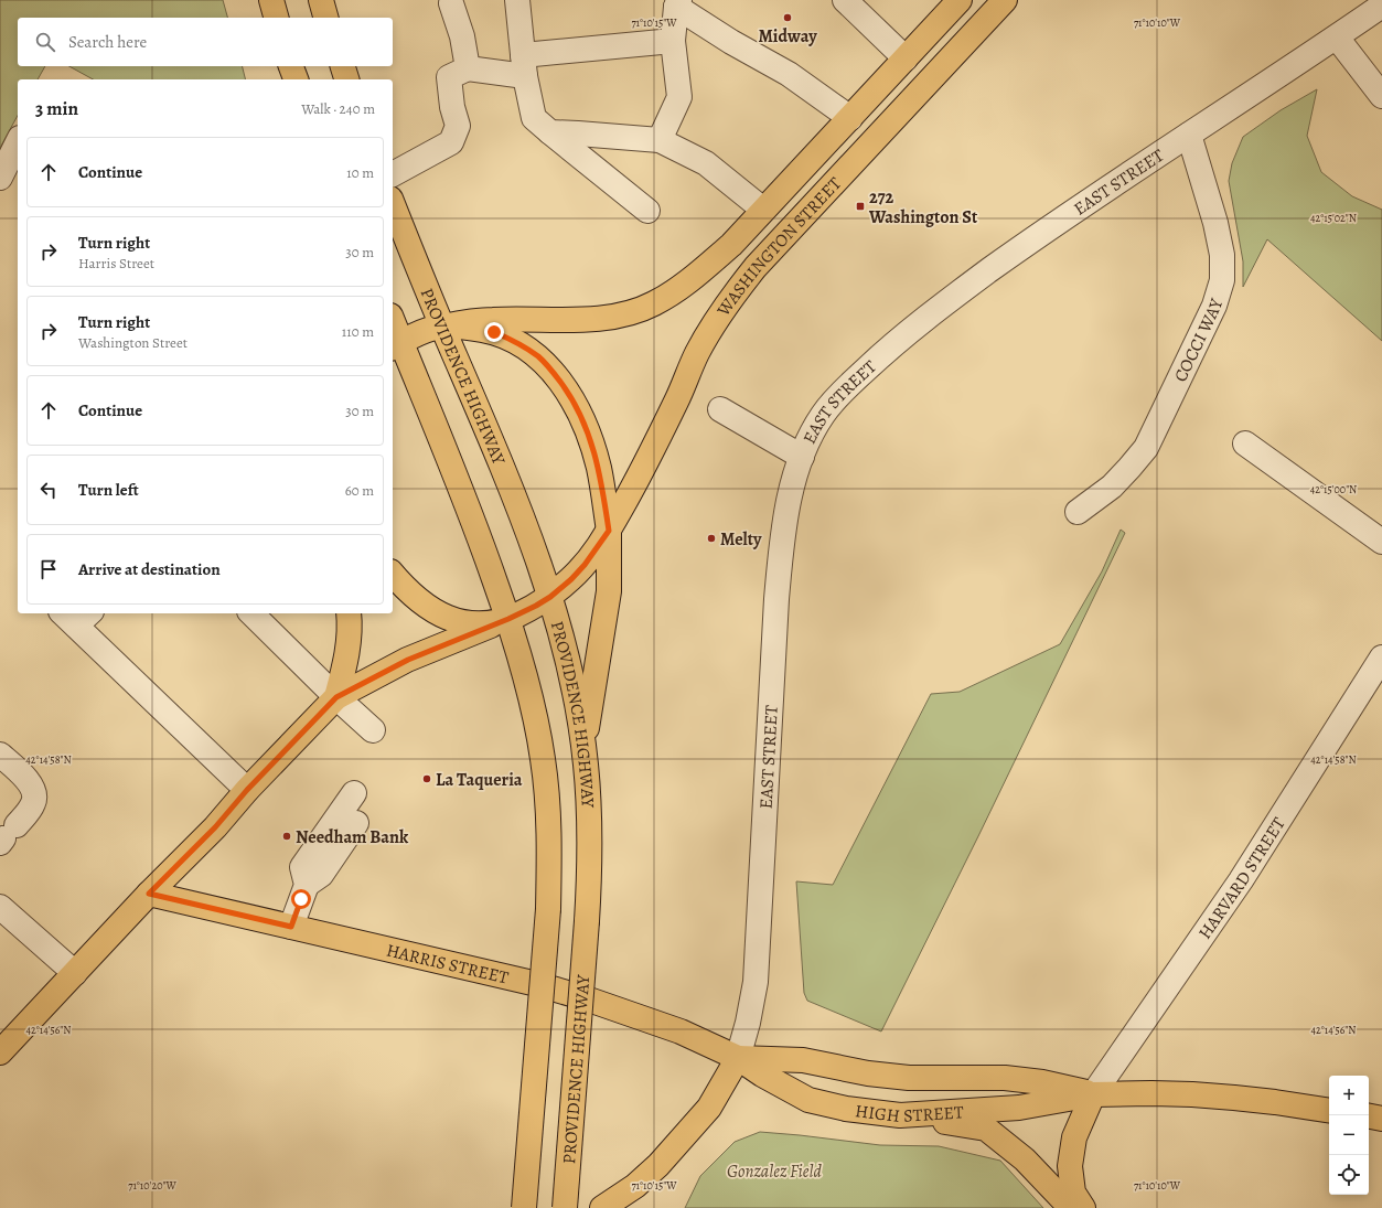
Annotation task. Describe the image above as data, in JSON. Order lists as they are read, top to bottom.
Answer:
{
  "streets": {
    "main road": [
      "WASHINGTON STREET",
      "PROVIDENCE HIGHWAY",
      "HARRIS STREET",
      "HIGH STREET"
    ],
    "street": ["EAST STREET", "COCCI WAY", "HARVARD STREET"]
  },
  "crossings": [
    ["EAST STREET", "COCCI WAY"],
    ["EAST STREET", "HARRIS STREET"],
    ["EAST STREET", "HIGH STREET"],
    ["WASHINGTON STREET", "PROVIDENCE HIGHWAY"],
    ["HARVARD STREET", "HIGH STREET"],
    ["HARRIS STREET", "HIGH STREET"]
  ],
  "parks": ["Gonzalez Field"],
  "places": {
    "other": [
      "Midway",
      "Melty",
      "La Taqueria",
      "Needham Bank"
    ],
    "transit": ["272 Washington St"]
  },
  "page": {
    "search": "Search here",
    "heading": ["3 min", "Walk · 240 m"],
    "list": [
      ["Continue", "10 m"],
      ["Turn right", "Harris Street", "30 m"],
      ["Turn right", "Washington Street", "110 m"],
      ["Continue", "30 m"],
      ["Turn left", "60 m"],
      "Arrive at destination"
    ],
    "map_buttons": ["+", "−"]
  },
  "coordinates": [
    "71°10'15\"W",
    "71°10'10\"W",
    "42°15'02\"N",
    "42°15'00\"N",
    "42°14'58\"N",
    "42°14'56\"N",
    "71°10'20\"W"
  ]
}
